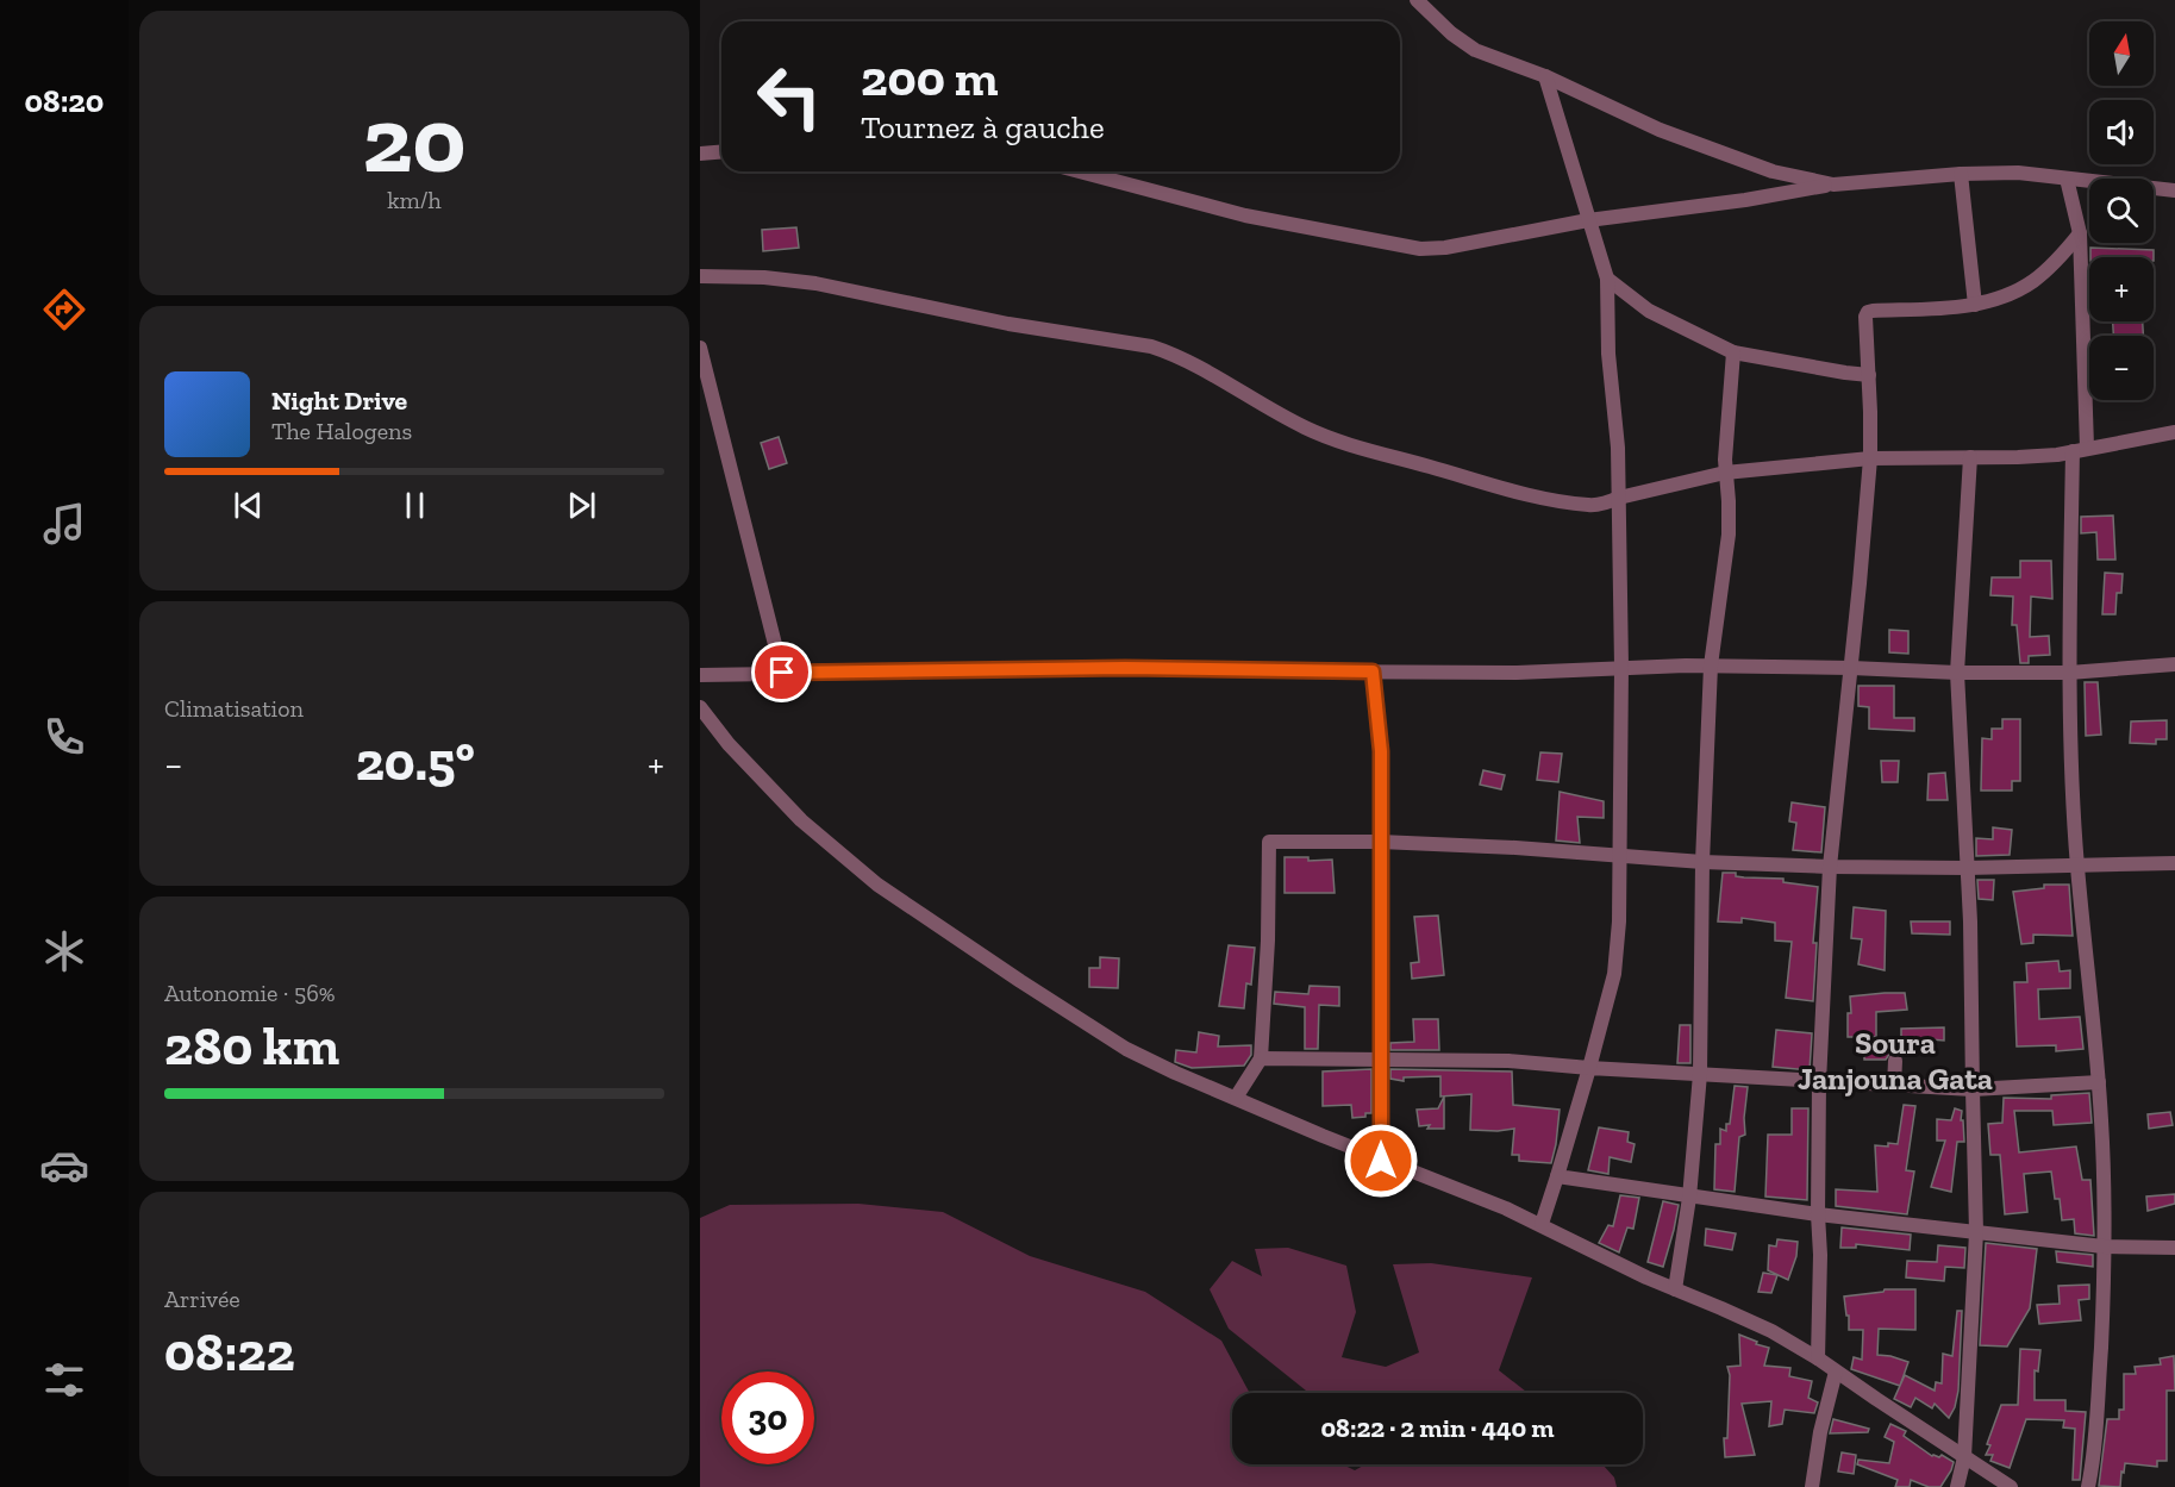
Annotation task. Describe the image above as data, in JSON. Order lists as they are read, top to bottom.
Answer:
{
  "districts": ["Soura Janjouna Gata"],
  "north": "top",
  "page": {
    "tabs": "08:20",
    "tile": [
      ["20", "km/h"],
      "Climatisation",
      ["Autonomie · 56%", "280 km"],
      ["Arrivée", "08:22"]
    ],
    "map_buttons": ["+", "−"],
    "turn": ["200 m", "Tournez à gauche"],
    "song": ["Night Drive", "The Halogens"],
    "heat": ["−", "20.5°", "+"],
    "limit": "30",
    "trip": "08:22 · 2 min · 440 m"
  }
}
